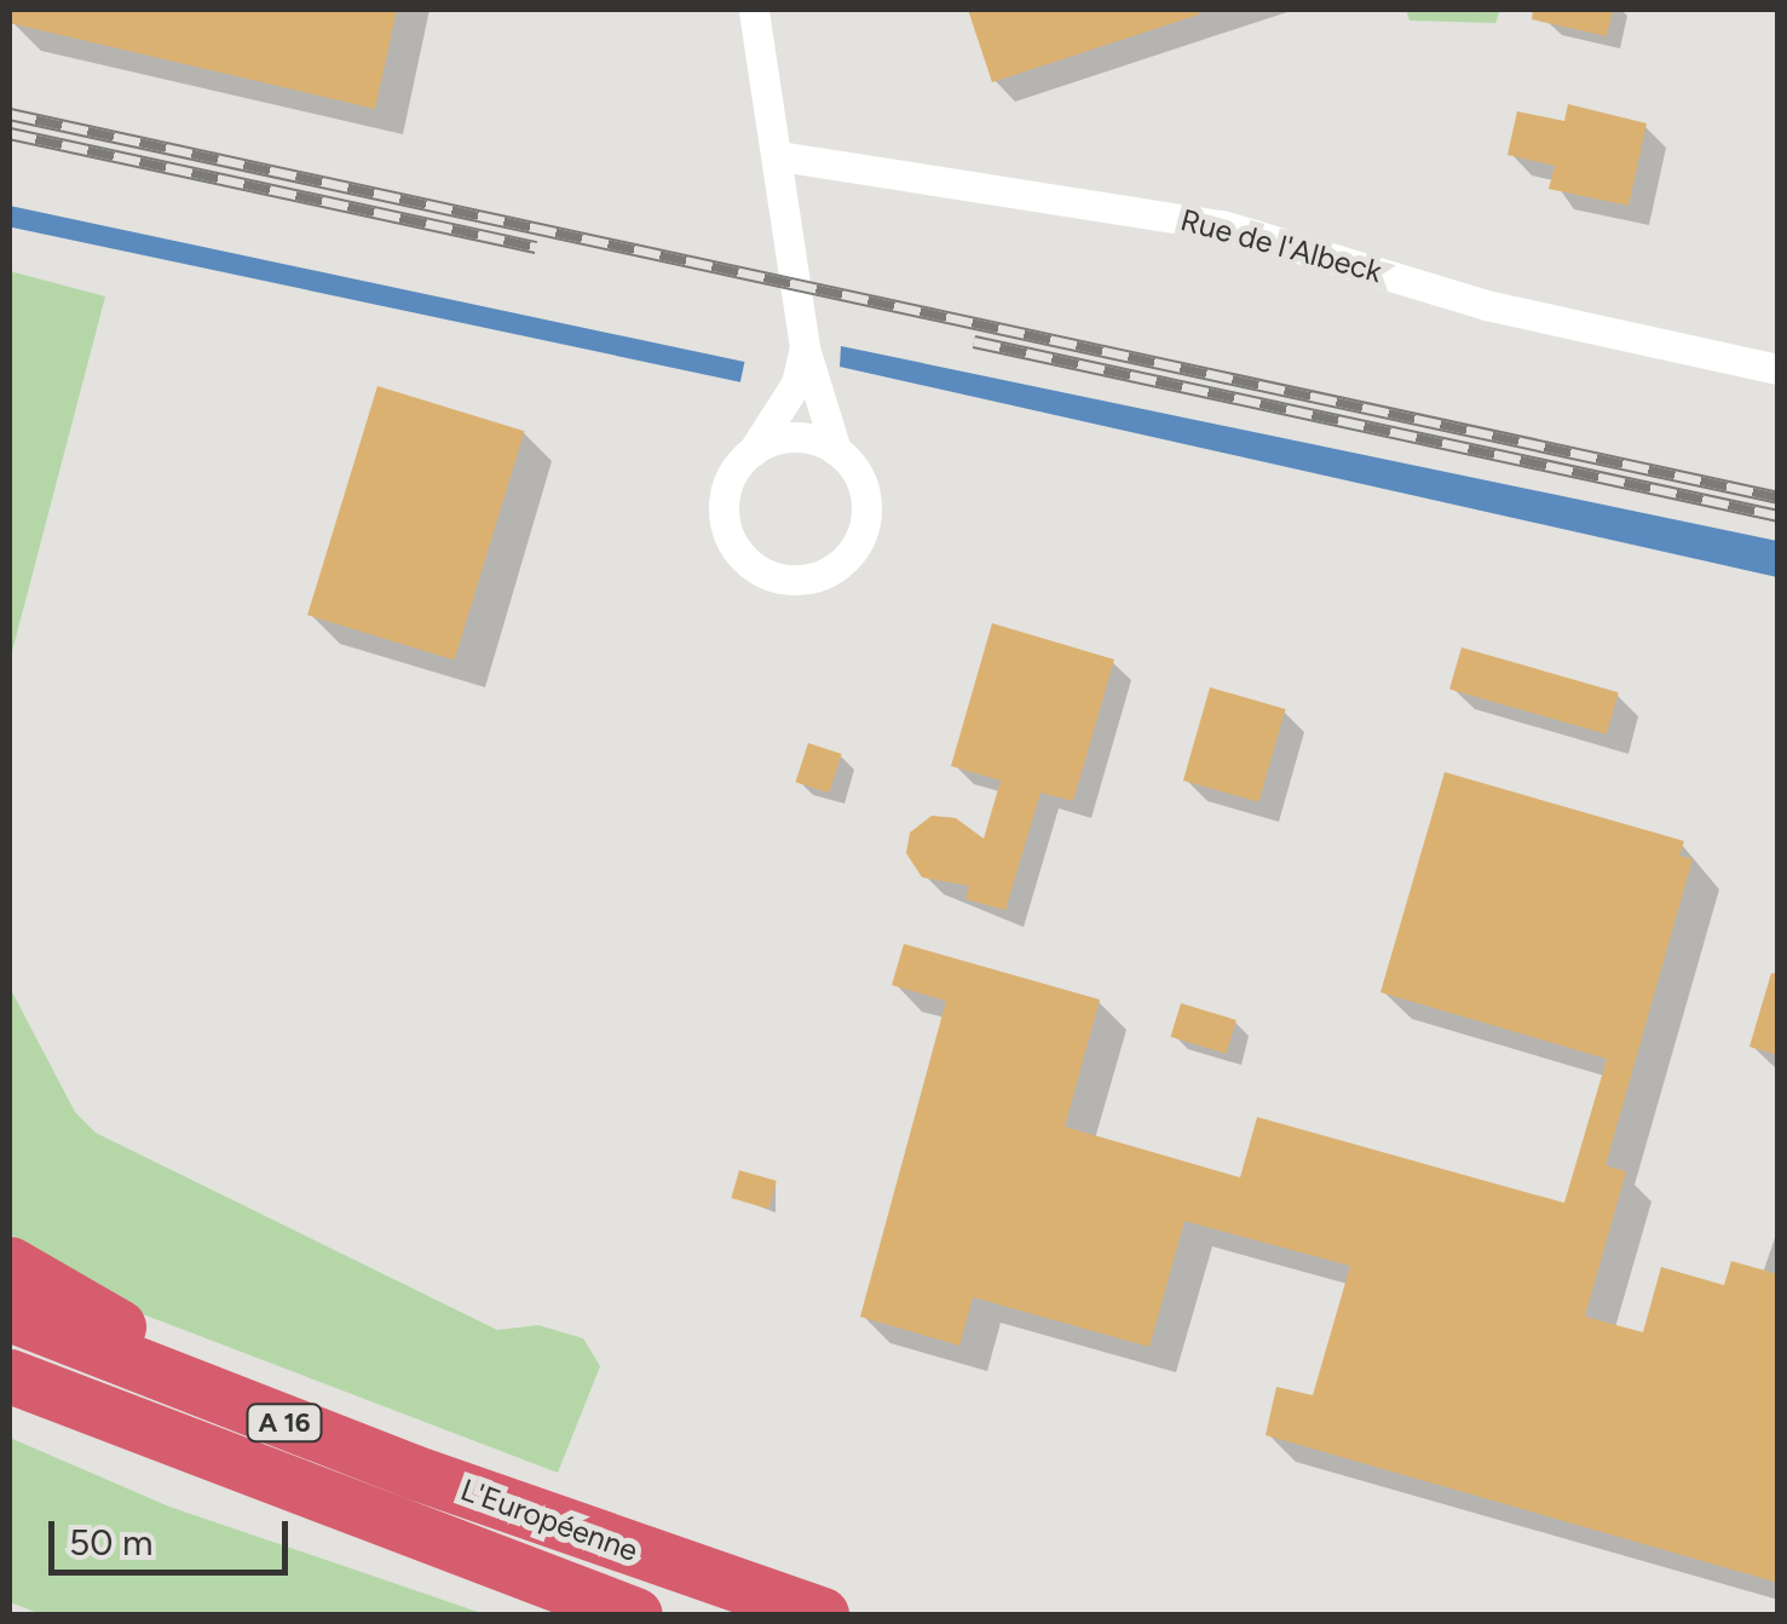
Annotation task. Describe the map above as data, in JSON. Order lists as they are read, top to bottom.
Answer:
{
  "streets": {
    "highway": ["A 16", "L'Européenne"],
    "street": ["Rue de l'Albeck"]
  },
  "scale_bar": "50 m"
}
